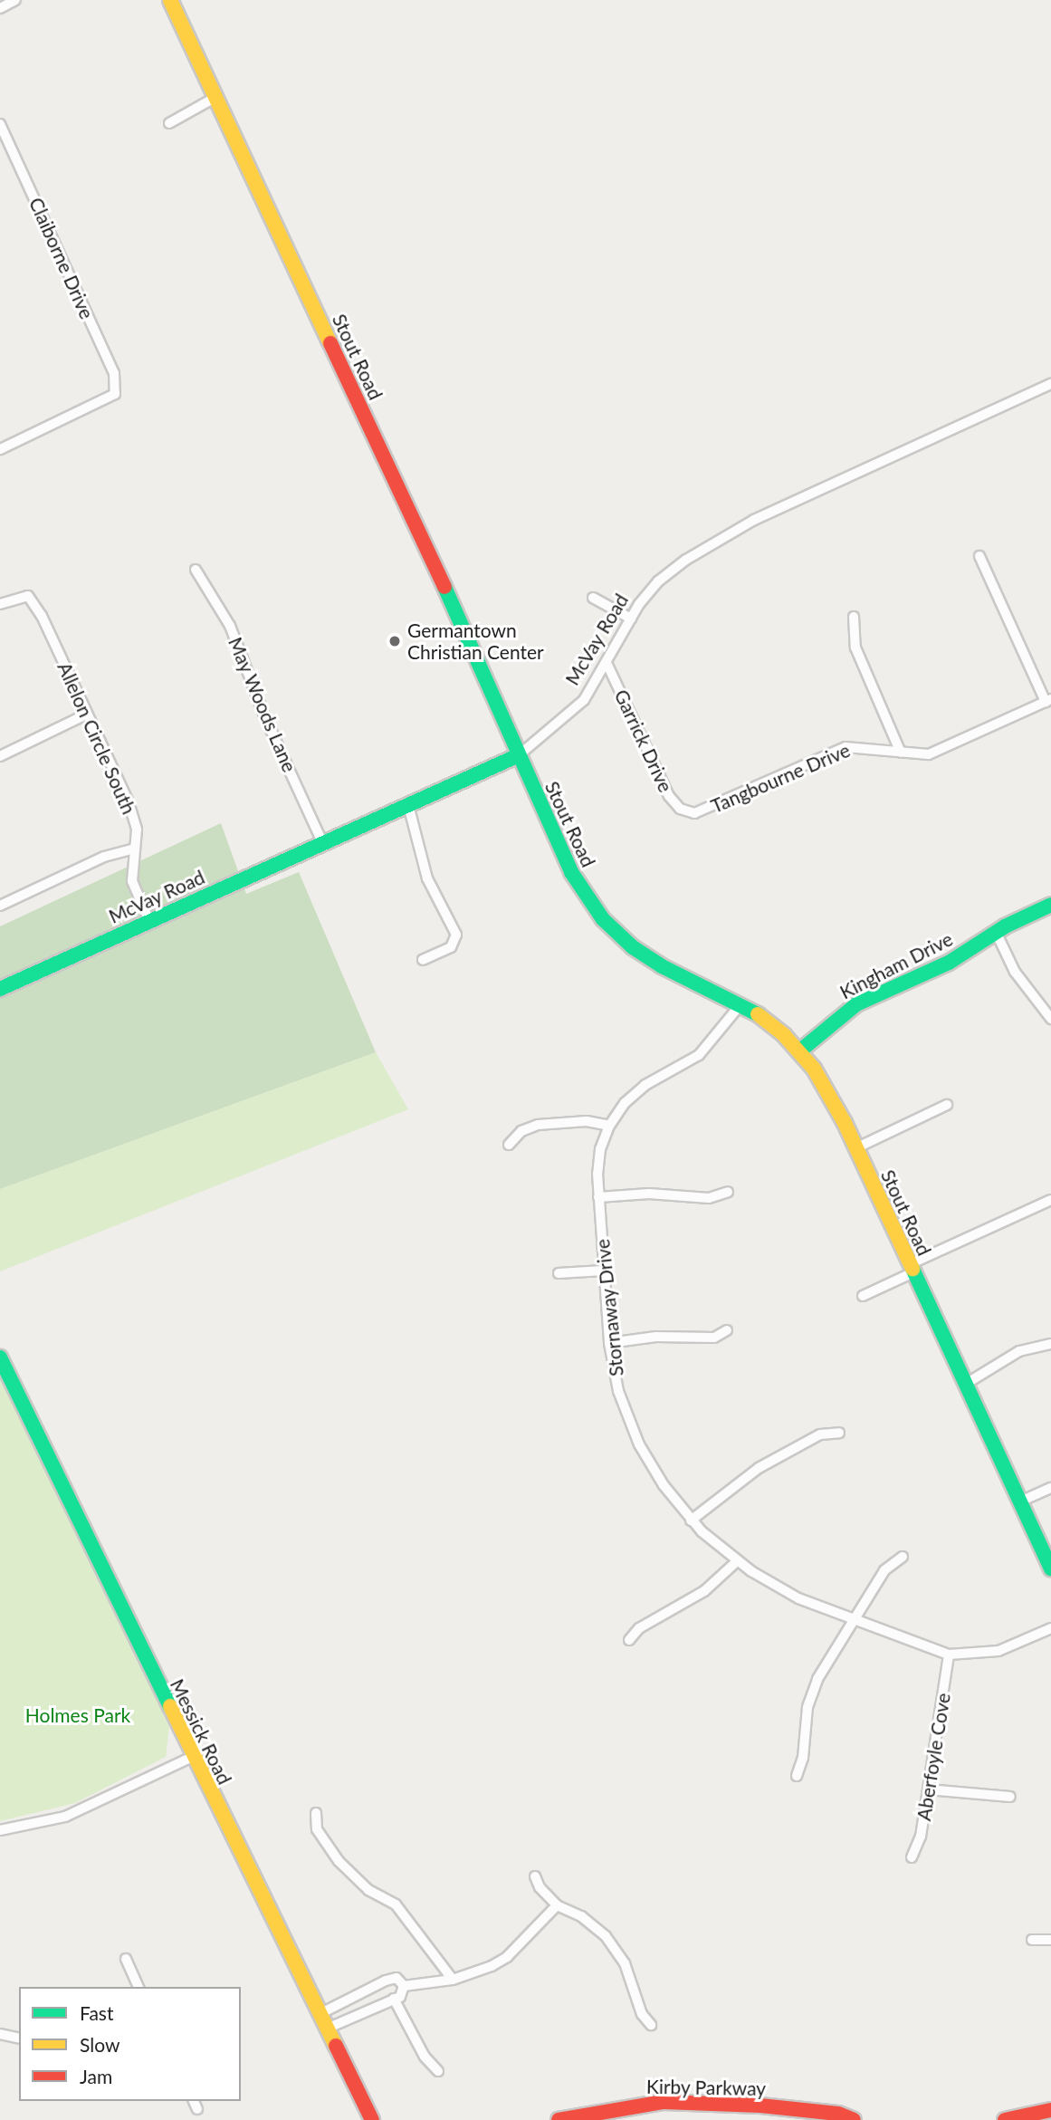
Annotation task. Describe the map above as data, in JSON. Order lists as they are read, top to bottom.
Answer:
{
  "streets": {
    "street": [
      "Claiborne Drive",
      "Stout Road",
      "McVay Road",
      "May Woods Lane",
      "Allelon Circle South",
      "Garrick Drive",
      "Tangbourne Drive",
      "Kingham Drive",
      "Stornaway Drive",
      "Messick Road",
      "Aberfoyle Cove",
      "Kirby Parkway"
    ]
  },
  "crossings": [
    ["Stout Road", "McVay Road"],
    ["Stout Road", "Kingham Drive"],
    ["Stout Road", "Stornaway Drive"],
    ["McVay Road", "May Woods Lane"],
    ["McVay Road", "Allelon Circle South"],
    ["McVay Road", "Garrick Drive"],
    ["Garrick Drive", "Tangbourne Drive"],
    ["Stornaway Drive", "Aberfoyle Cove"]
  ],
  "parks": ["Holmes Park"],
  "places": ["Germantown Christian Center"],
  "legend": ["Fast", "Slow", "Jam"]
}
